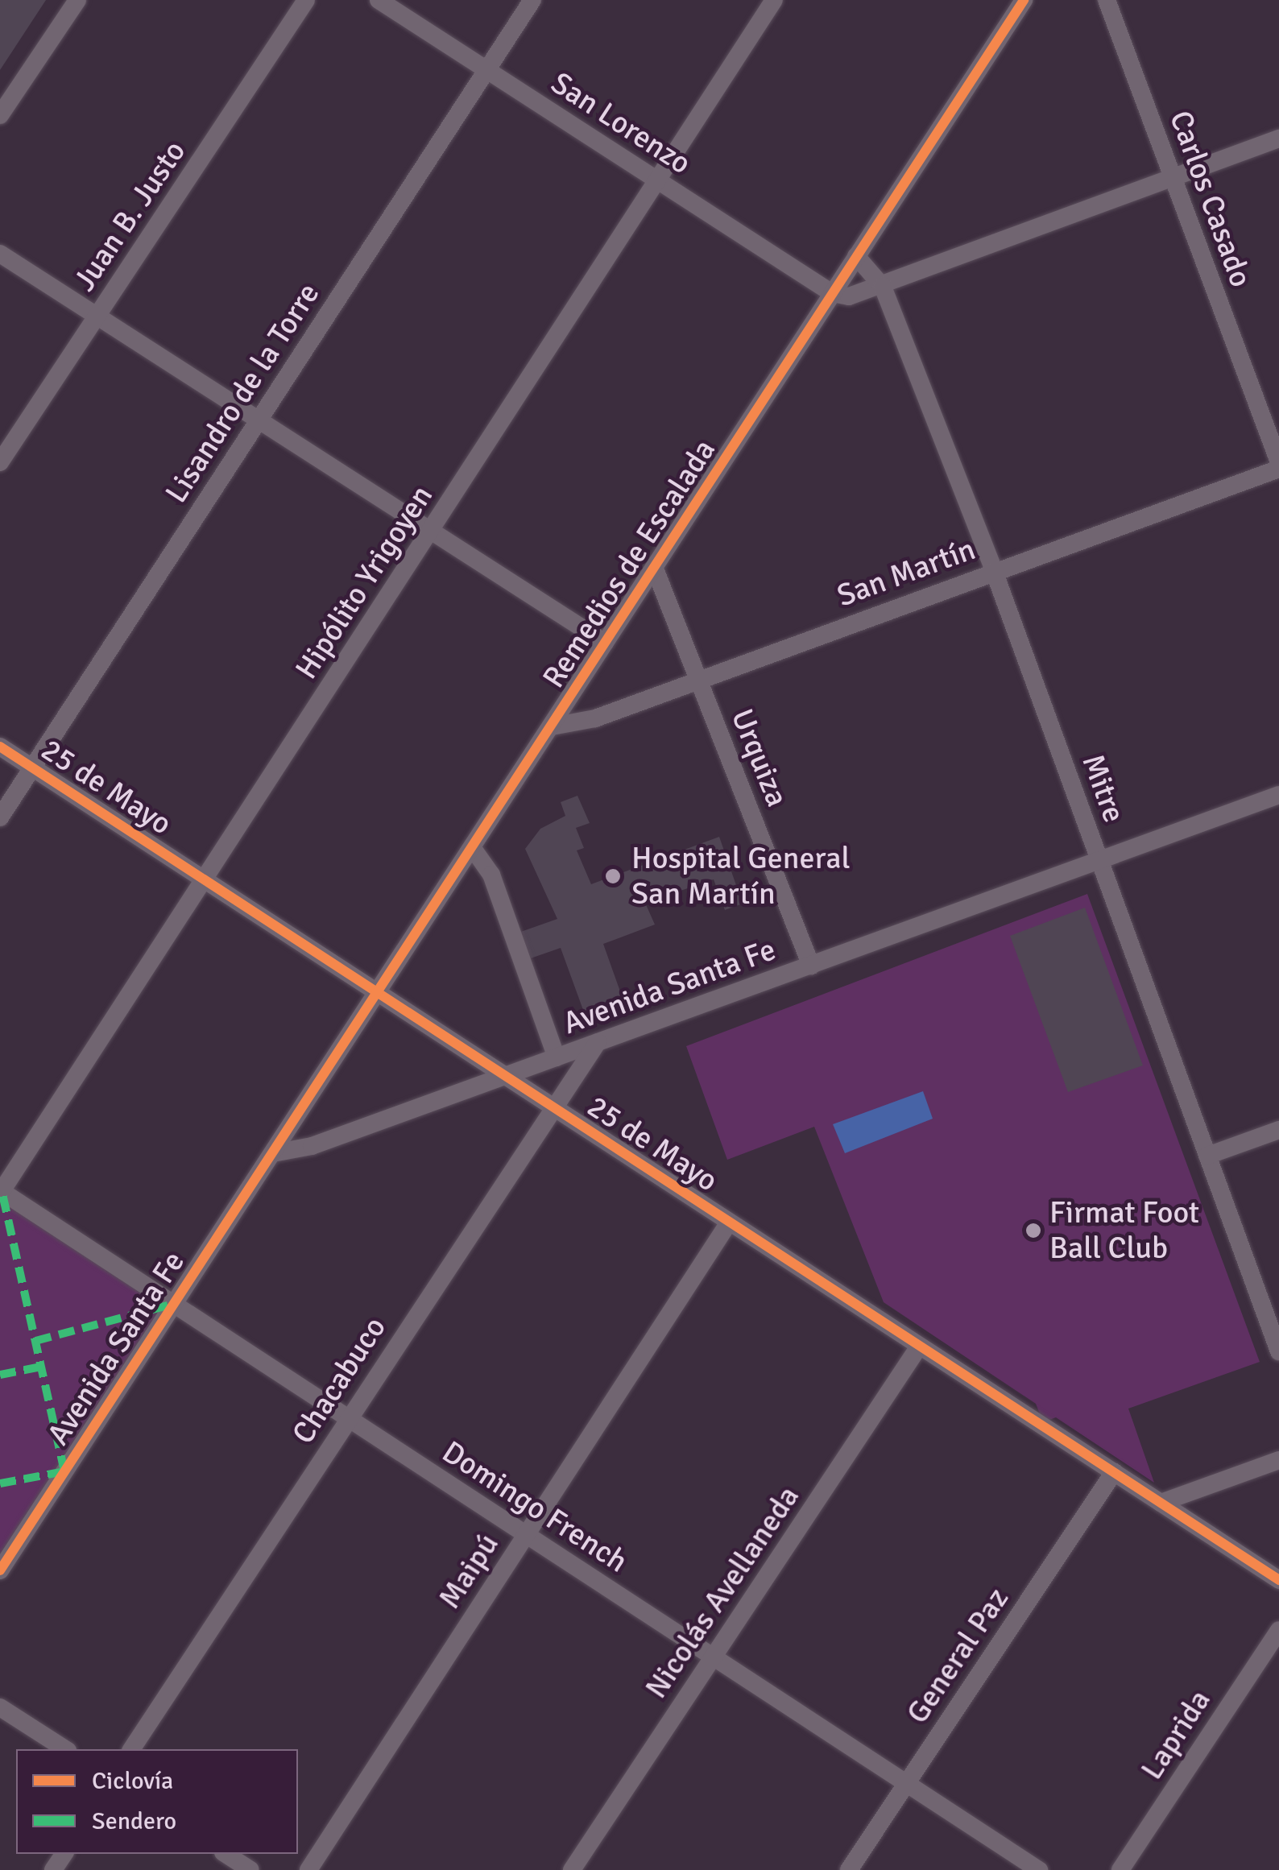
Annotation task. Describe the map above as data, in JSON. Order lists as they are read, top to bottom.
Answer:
{
  "streets": {
    "street": [
      "San Lorenzo",
      "Carlos Casado",
      "Juan B. Justo",
      "Lisandro de la Torre",
      "Remedios de Escalada",
      "San Martín",
      "Hipólito Yrigoyen",
      "Urquiza",
      "25 de Mayo",
      "Mitre",
      "Avenida Santa Fe",
      "Chacabuco",
      "Domingo French",
      "Maipú",
      "Nicolás Avellaneda",
      "General Paz",
      "Laprida"
    ]
  },
  "crossings": [
    ["San Lorenzo", "Lisandro de la Torre"],
    ["San Lorenzo", "Remedios de Escalada"],
    ["San Lorenzo", "Hipólito Yrigoyen"],
    ["Lisandro de la Torre", "25 de Mayo"],
    ["Remedios de Escalada", "San Martín"],
    ["Remedios de Escalada", "Urquiza"],
    ["Remedios de Escalada", "25 de Mayo"],
    ["Remedios de Escalada", "Mitre"],
    ["Remedios de Escalada", "Avenida Santa Fe"],
    ["San Martín", "Urquiza"],
    ["San Martín", "Mitre"],
    ["Hipólito Yrigoyen", "25 de Mayo"],
    ["Hipólito Yrigoyen", "Domingo French"],
    ["Urquiza", "Avenida Santa Fe"],
    ["25 de Mayo", "Avenida Santa Fe"],
    ["25 de Mayo", "Chacabuco"],
    ["25 de Mayo", "Maipú"],
    ["25 de Mayo", "Nicolás Avellaneda"],
    ["25 de Mayo", "General Paz"],
    ["Mitre", "Avenida Santa Fe"],
    ["Avenida Santa Fe", "Chacabuco"],
    ["Avenida Santa Fe", "Domingo French"],
    ["Chacabuco", "Domingo French"],
    ["Domingo French", "Maipú"],
    ["Domingo French", "Nicolás Avellaneda"],
    ["Domingo French", "General Paz"]
  ],
  "places": ["Hospital General San Martín", "Firmat Foot Ball Club"],
  "legend": ["Ciclovía", "Sendero"]
}
